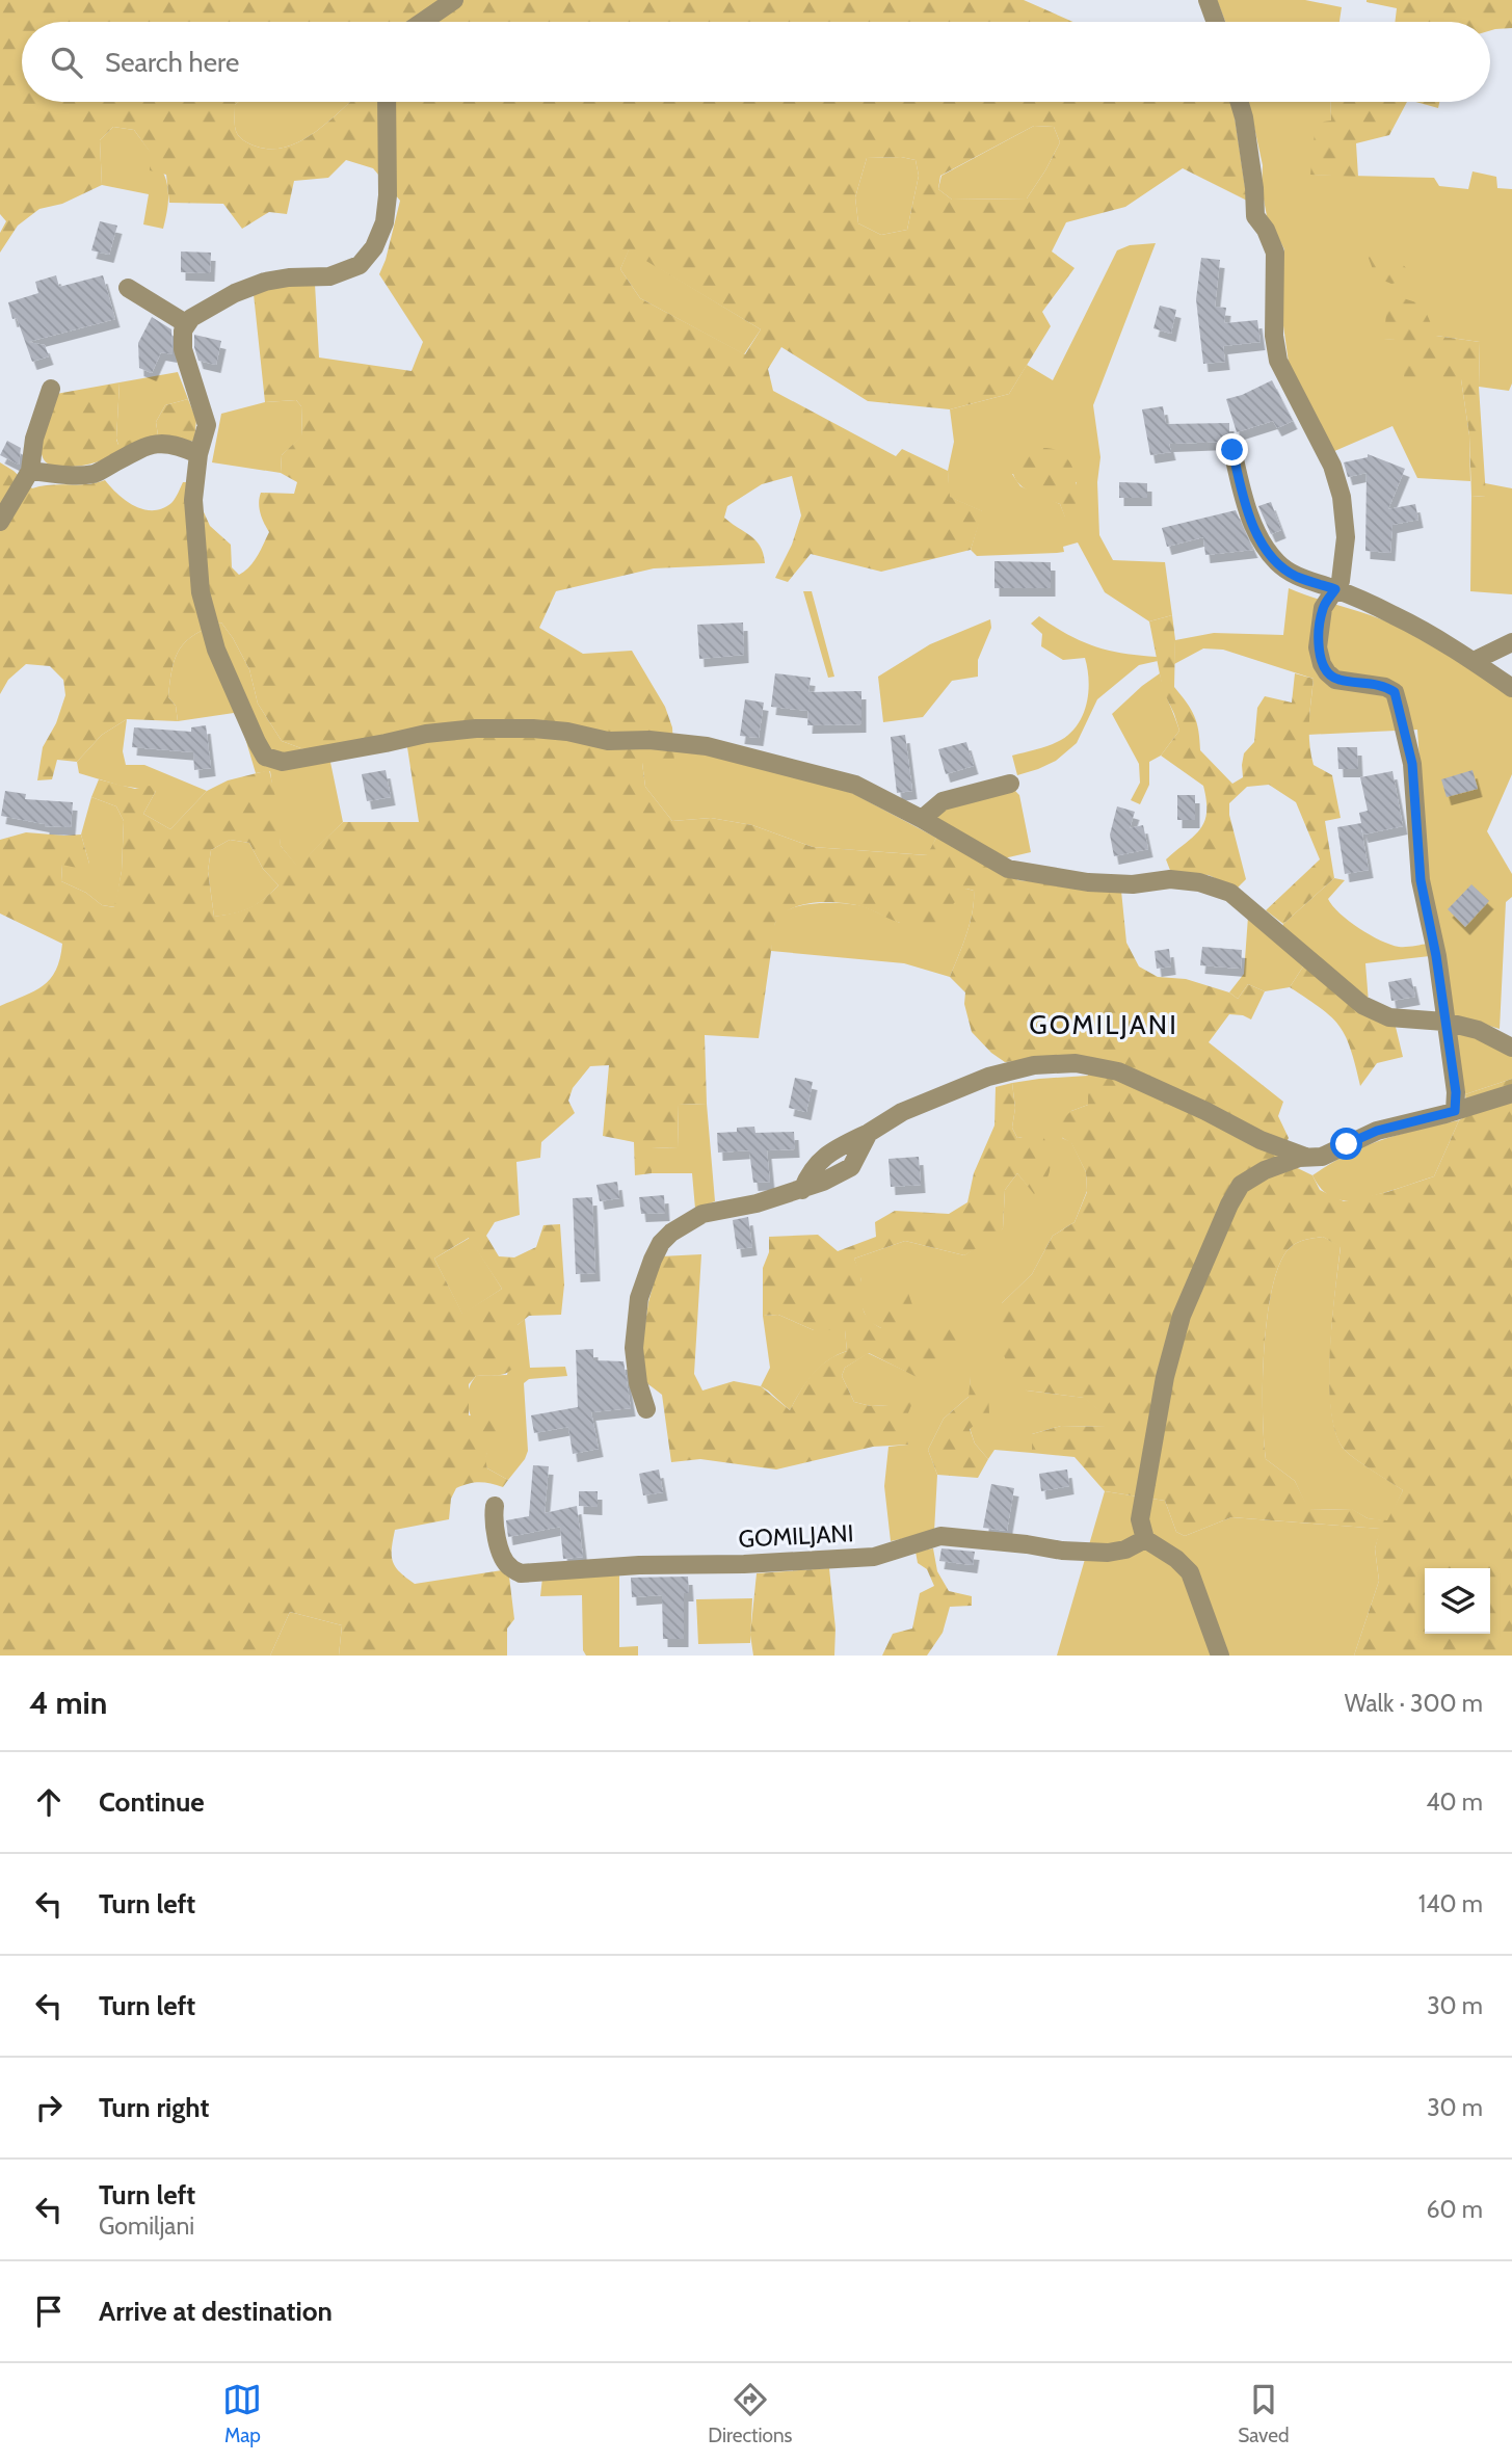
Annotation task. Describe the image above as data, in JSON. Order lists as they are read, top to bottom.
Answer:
{
  "streets": {
    "street": ["GOMILJANI"]
  },
  "districts": ["GOMILJANI"],
  "page": {
    "search": "Search here",
    "heading": ["4 min", "Walk · 300 m"],
    "list": [
      ["Continue", "40 m"],
      ["Turn left", "140 m"],
      ["Turn left", "30 m"],
      ["Turn right", "30 m"],
      ["Turn left", "Gomiljani", "60 m"],
      "Arrive at destination"
    ],
    "nav": ["Map", "Directions", "Saved"]
  }
}
